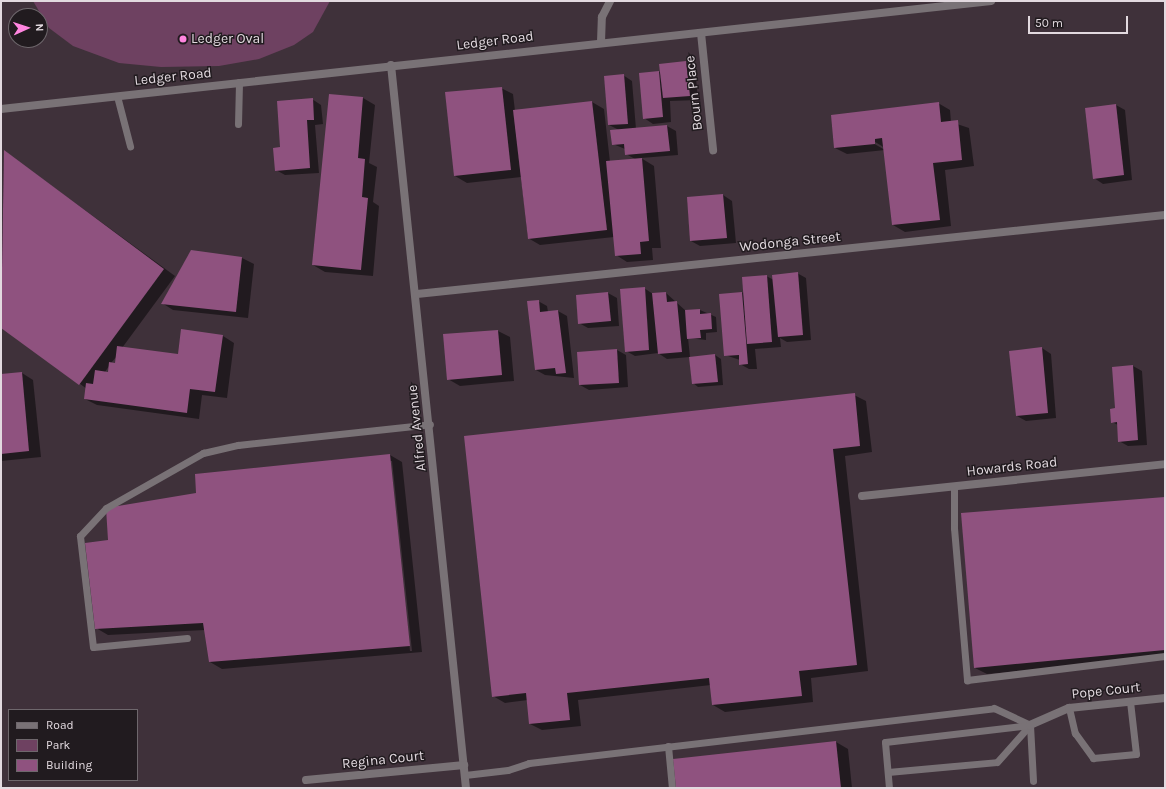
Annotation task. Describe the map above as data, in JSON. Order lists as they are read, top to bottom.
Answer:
{
  "streets": {
    "street": [
      "Ledger Road",
      "Bourn Place",
      "Wodonga Street",
      "Alfred Avenue",
      "Howards Road",
      "Pope Court",
      "Regina Court"
    ]
  },
  "crossings": [
    ["Ledger Road", "Bourn Place"],
    ["Ledger Road", "Alfred Avenue"],
    ["Wodonga Street", "Alfred Avenue"],
    ["Alfred Avenue", "Regina Court"]
  ],
  "places": ["Ledger Oval"],
  "legend": ["Road", "Park", "Building"],
  "scale_bar": "50 m",
  "north": "right"
}
